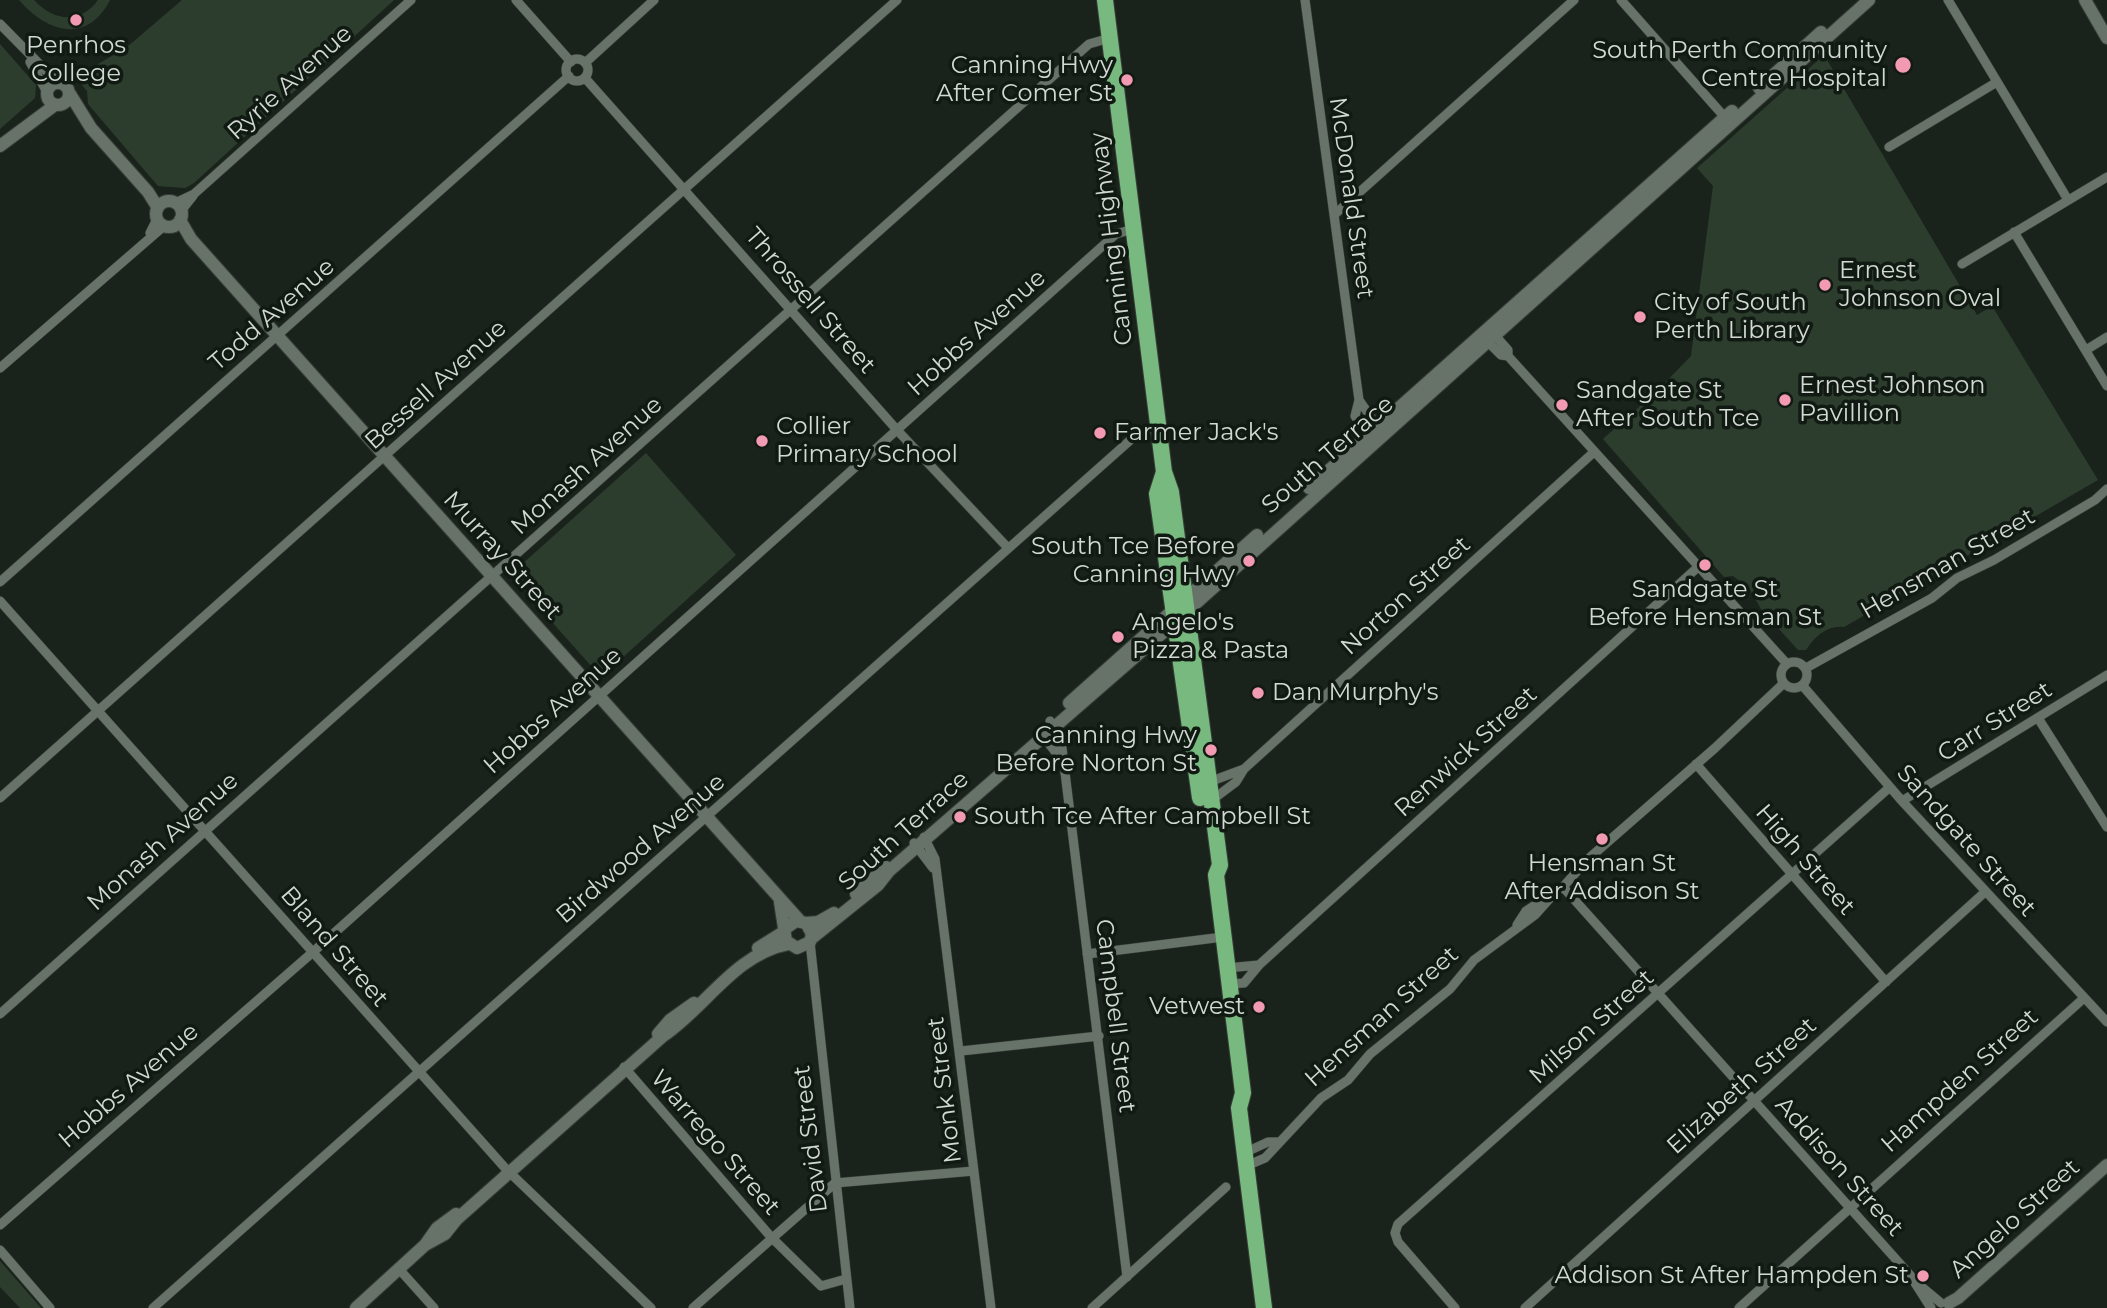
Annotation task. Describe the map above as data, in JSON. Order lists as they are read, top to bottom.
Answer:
{
  "streets": {
    "highway": ["Canning Highway"],
    "main road": ["South Terrace", "Murray Street", "Angelo Street"],
    "street": [
      "Ryrie Avenue",
      "McDonald Street",
      "Throssell Street",
      "Todd Avenue",
      "Hobbs Avenue",
      "Bessell Avenue",
      "Monash Avenue",
      "Hensman Street",
      "Norton Street",
      "Carr Street",
      "Renwick Street",
      "Sandgate Street",
      "Birdwood Avenue",
      "High Street",
      "Bland Street",
      "Campbell Street",
      "Milson Street",
      "Hampden Street",
      "Elizabeth Street",
      "Monk Street",
      "David Street",
      "Warrego Street",
      "Addison Street"
    ]
  },
  "crossings": [
    ["Ryrie Avenue", "Murray Street"],
    ["McDonald Street", "South Terrace"],
    ["Canning Highway", "Hobbs Avenue"],
    ["Canning Highway", "South Terrace"],
    ["Canning Highway", "Monash Avenue"],
    ["Canning Highway", "Hensman Street"],
    ["Canning Highway", "Norton Street"],
    ["Canning Highway", "Renwick Street"],
    ["Canning Highway", "Birdwood Avenue"],
    ["Throssell Street", "Todd Avenue"],
    ["Throssell Street", "Hobbs Avenue"],
    ["Throssell Street", "Bessell Avenue"],
    ["Throssell Street", "Monash Avenue"],
    ["Throssell Street", "Birdwood Avenue"],
    ["Todd Avenue", "Murray Street"],
    ["Hobbs Avenue", "Murray Street"],
    ["Hobbs Avenue", "Bland Street"],
    ["Bessell Avenue", "Murray Street"],
    ["Bessell Avenue", "Bland Street"],
    ["South Terrace", "Murray Street"],
    ["South Terrace", "Campbell Street"],
    ["South Terrace", "Monk Street"],
    ["South Terrace", "David Street"],
    ["Monash Avenue", "Murray Street"],
    ["Monash Avenue", "Bland Street"],
    ["Murray Street", "Birdwood Avenue"],
    ["Murray Street", "David Street"],
    ["Hensman Street", "Sandgate Street"],
    ["Hensman Street", "High Street"],
    ["Hensman Street", "Addison Street"],
    ["Carr Street", "Sandgate Street"],
    ["Sandgate Street", "Milson Street"],
    ["Sandgate Street", "Hampden Street"],
    ["Sandgate Street", "Elizabeth Street"],
    ["Birdwood Avenue", "Bland Street"],
    ["High Street", "Milson Street"],
    ["High Street", "Elizabeth Street"],
    ["Milson Street", "Addison Street"],
    ["Hampden Street", "Addison Street"],
    ["Elizabeth Street", "Addison Street"],
    ["David Street", "Warrego Street"],
    ["Addison Street", "Angelo Street"]
  ],
  "places": [
    "Penrhos College",
    "South Perth Community Centre Hospital",
    "Canning Hwy After Comer St",
    "Ernest Johnson Oval",
    "City of South Perth Library",
    "Ernest Johnson Pavillion",
    "Sandgate St After South Tce",
    "Farmer Jack's",
    "Collier Primary School",
    "South Tce Before Canning Hwy",
    "Sandgate St Before Hensman St",
    "Angelo's Pizza & Pasta",
    "Dan Murphy's",
    "Canning Hwy Before Norton St",
    "South Tce After Campbell St",
    "Hensman St After Addison St",
    "Vetwest",
    "Addison St After Hampden St"
  ]
}
